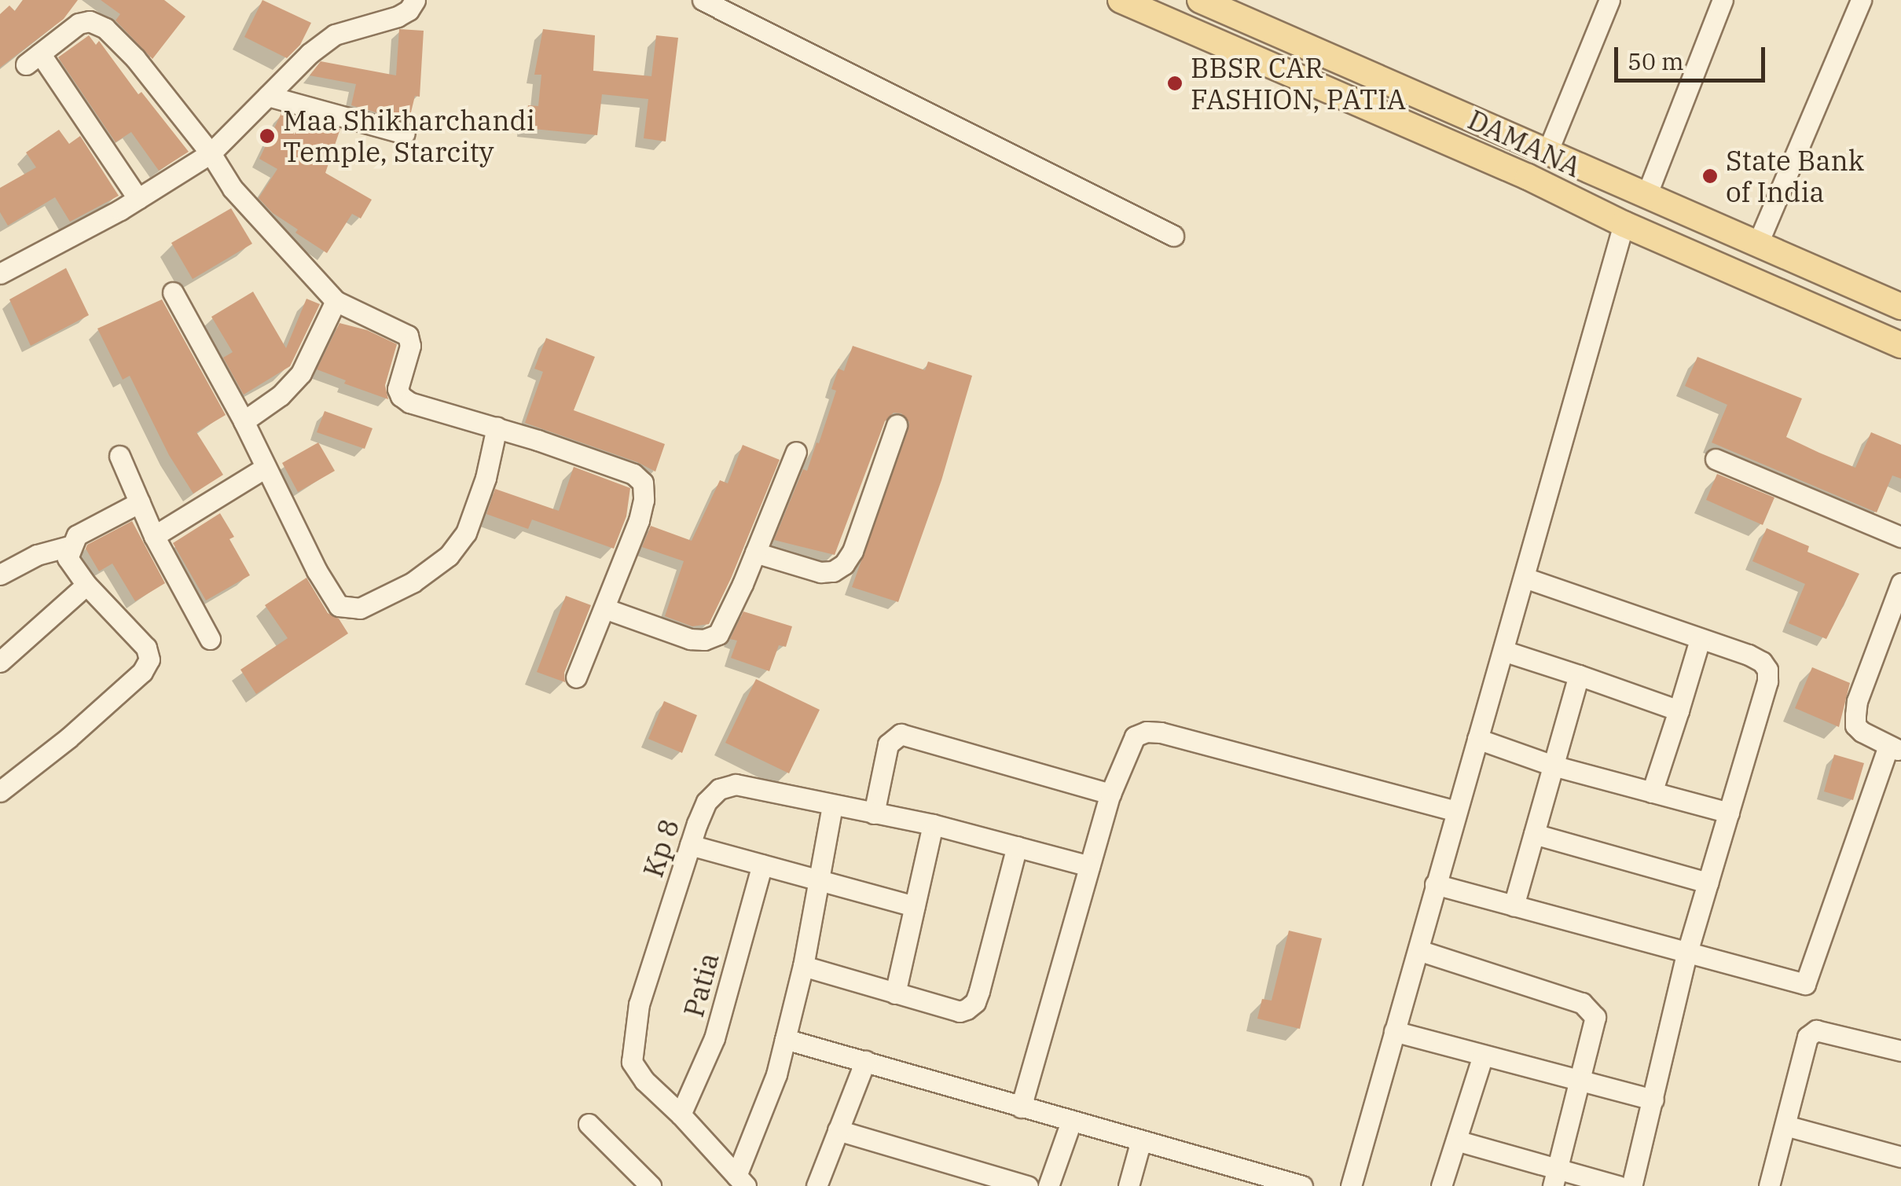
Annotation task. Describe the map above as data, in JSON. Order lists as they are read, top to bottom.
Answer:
{
  "streets": {
    "main road": ["DAMANA"],
    "street": ["Kp 8", "Patia"]
  },
  "crossings": [
    ["Kp 8", "Patia"]
  ],
  "places": ["BBSR CAR FASHION, PATIA", "Maa Shikharchandi Temple, Starcity", "State Bank of India"],
  "scale_bar": "50 m"
}
